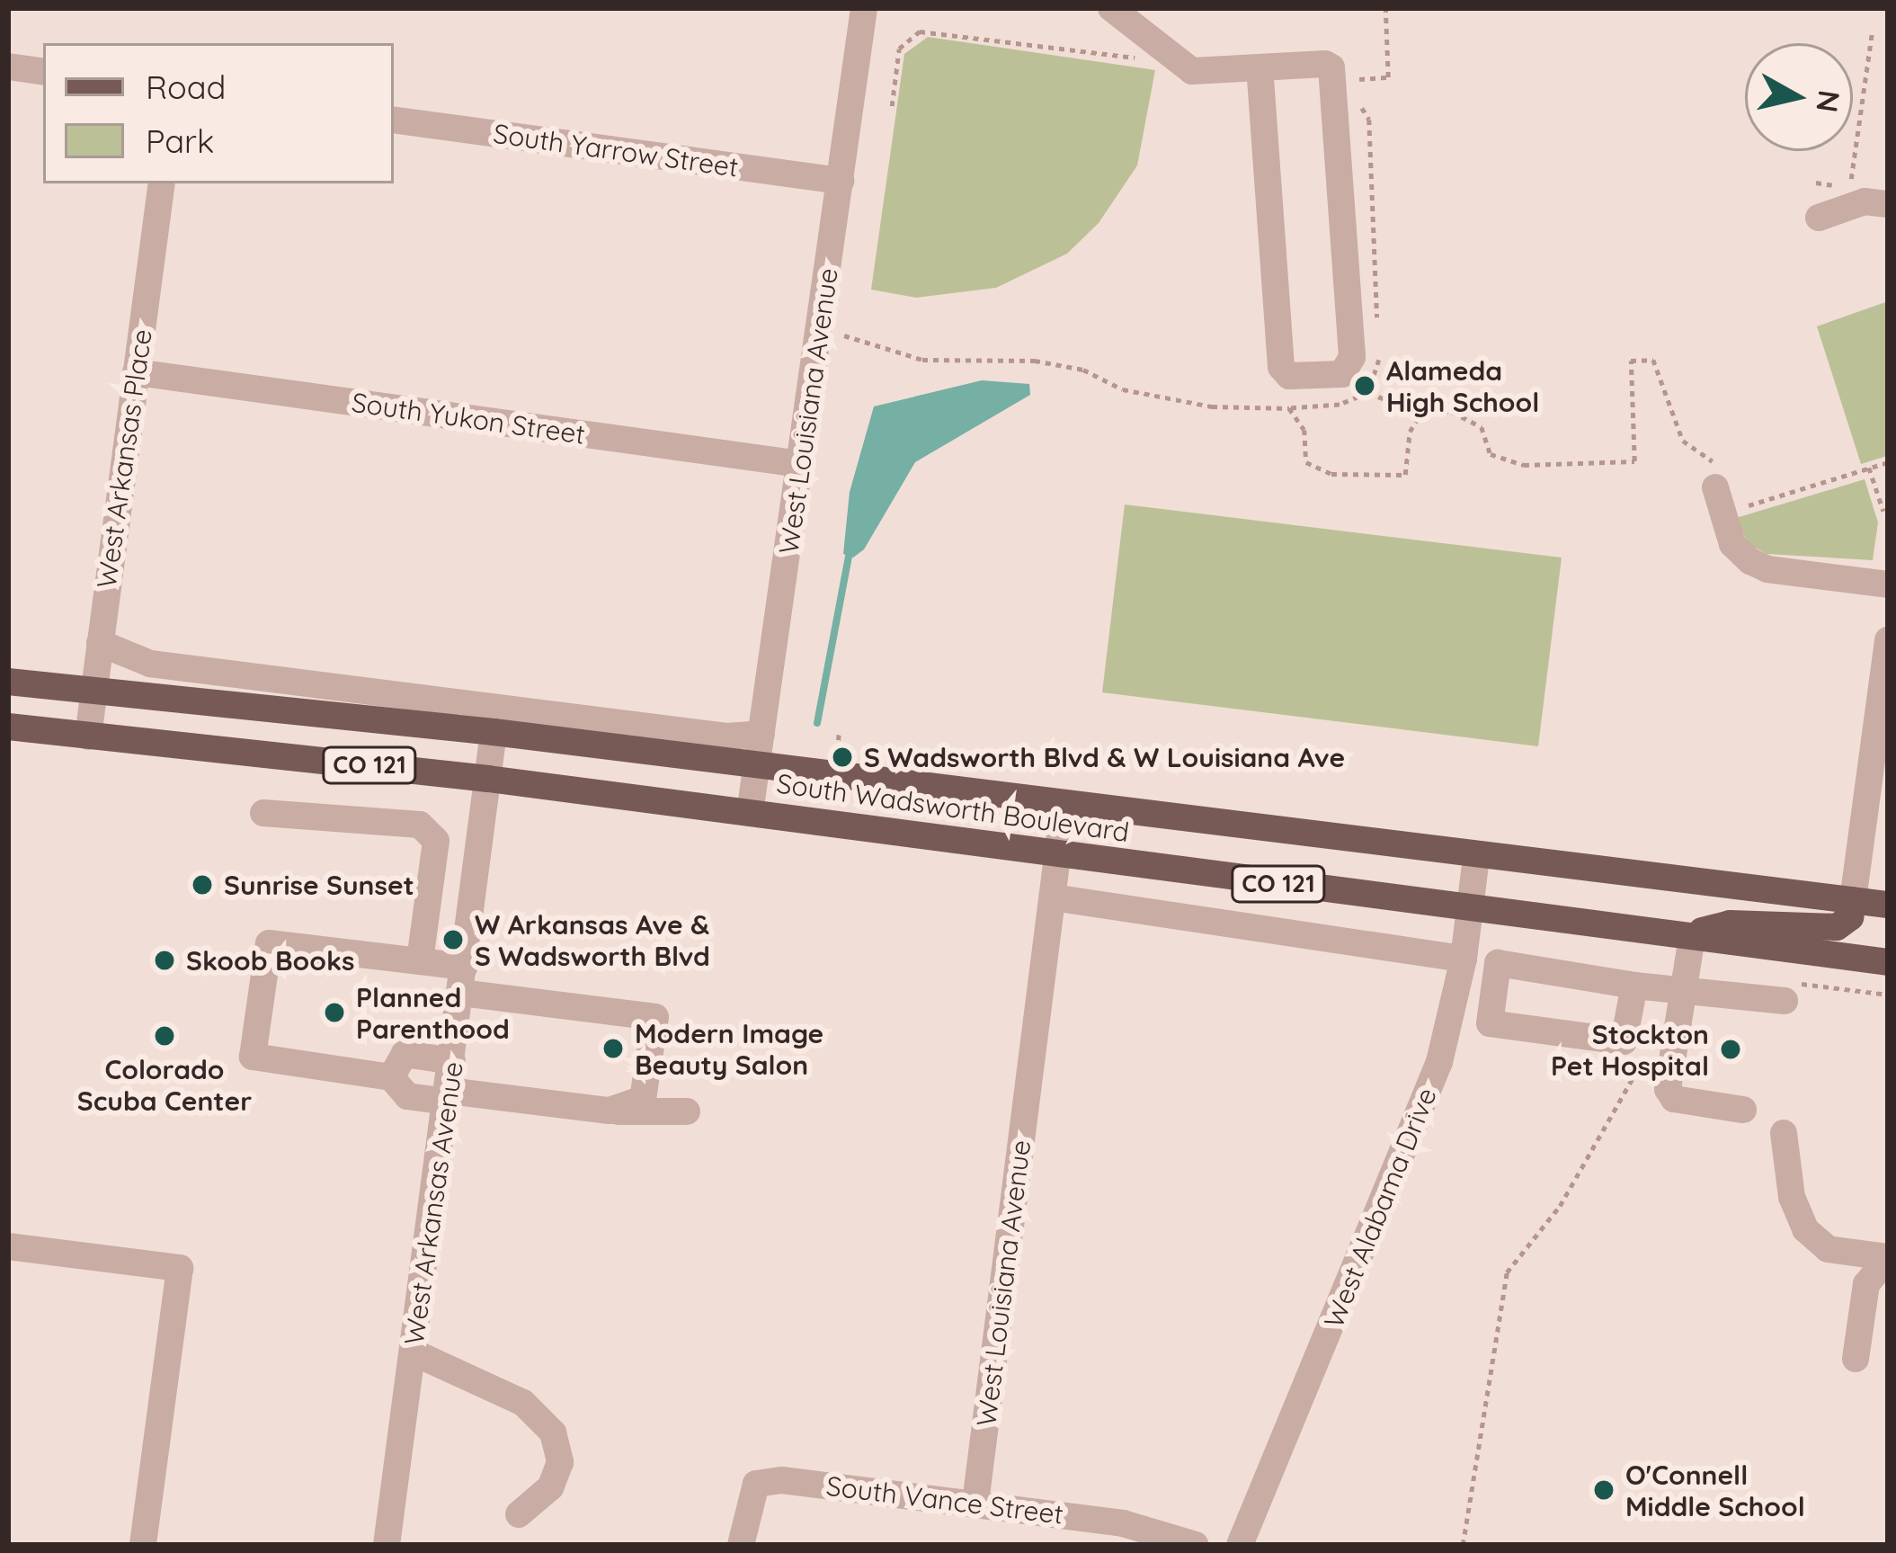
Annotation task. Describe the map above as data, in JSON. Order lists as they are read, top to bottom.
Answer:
{
  "streets": {
    "main road": ["CO 121", "South Wadsworth Boulevard"],
    "street": [
      "South Yarrow Street",
      "West Louisiana Avenue",
      "South Yukon Street",
      "West Arkansas Place",
      "West Arkansas Avenue",
      "West Alabama Drive",
      "South Vance Street"
    ]
  },
  "crossings": [
    ["South Yarrow Street", "West Louisiana Avenue"],
    ["West Louisiana Avenue", "South Yukon Street"],
    ["West Louisiana Avenue", "South Wadsworth Boulevard"],
    ["West Louisiana Avenue", "South Vance Street"],
    ["South Yukon Street", "West Arkansas Place"],
    ["West Arkansas Place", "South Wadsworth Boulevard"],
    ["South Wadsworth Boulevard", "West Arkansas Avenue"],
    ["South Wadsworth Boulevard", "West Alabama Drive"]
  ],
  "places": [
    "Alameda High School",
    "S Wadsworth Blvd & W Louisiana Ave",
    "Sunrise Sunset",
    "W Arkansas Ave & S Wadsworth Blvd",
    "Skoob Books",
    "Planned Parenthood",
    "Colorado Scuba Center",
    "Modern Image Beauty Salon",
    "Stockton Pet Hospital",
    "O'Connell Middle School"
  ],
  "legend": ["Road", "Park"],
  "north": "right"
}
